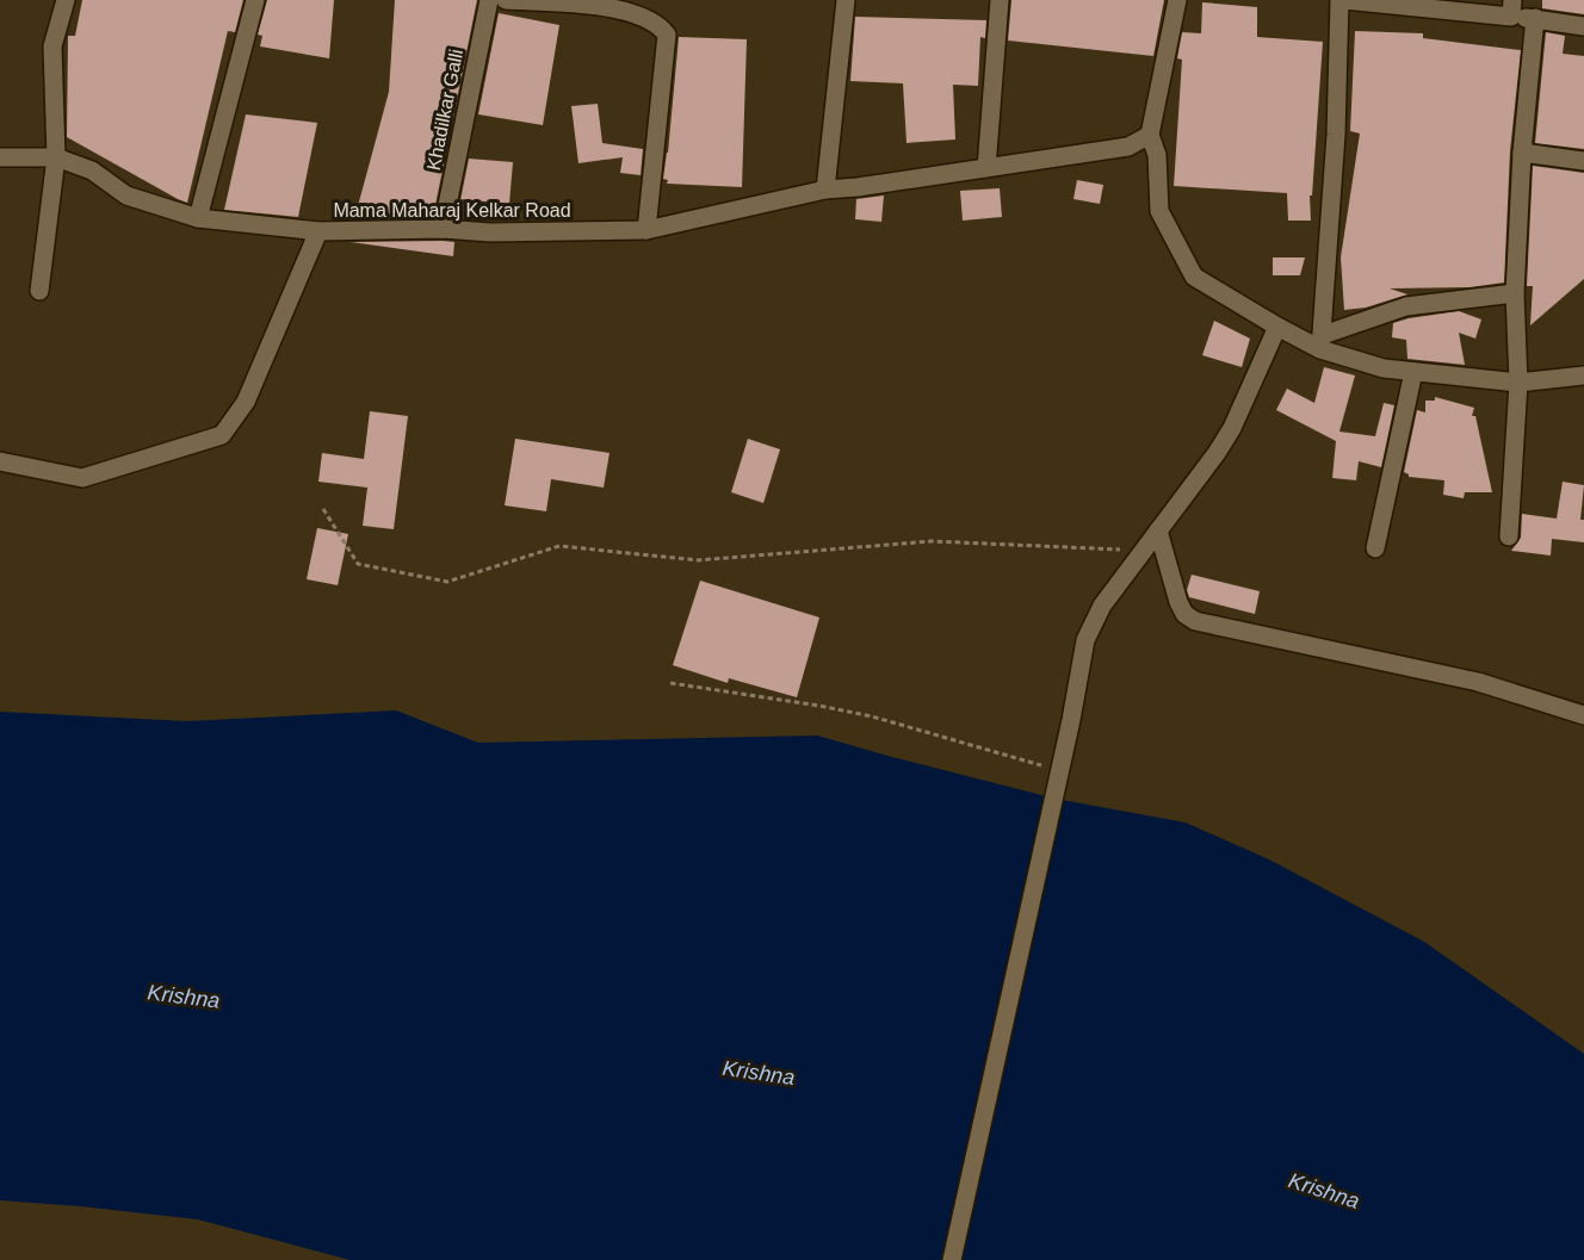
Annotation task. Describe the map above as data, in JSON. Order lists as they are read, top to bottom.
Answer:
{
  "streets": {
    "street": ["Khadilkar Galli", "Mama Maharaj Kelkar Road"]
  },
  "crossings": [
    ["Khadilkar Galli", "Mama Maharaj Kelkar Road"]
  ],
  "water": ["Krishna"]
}
